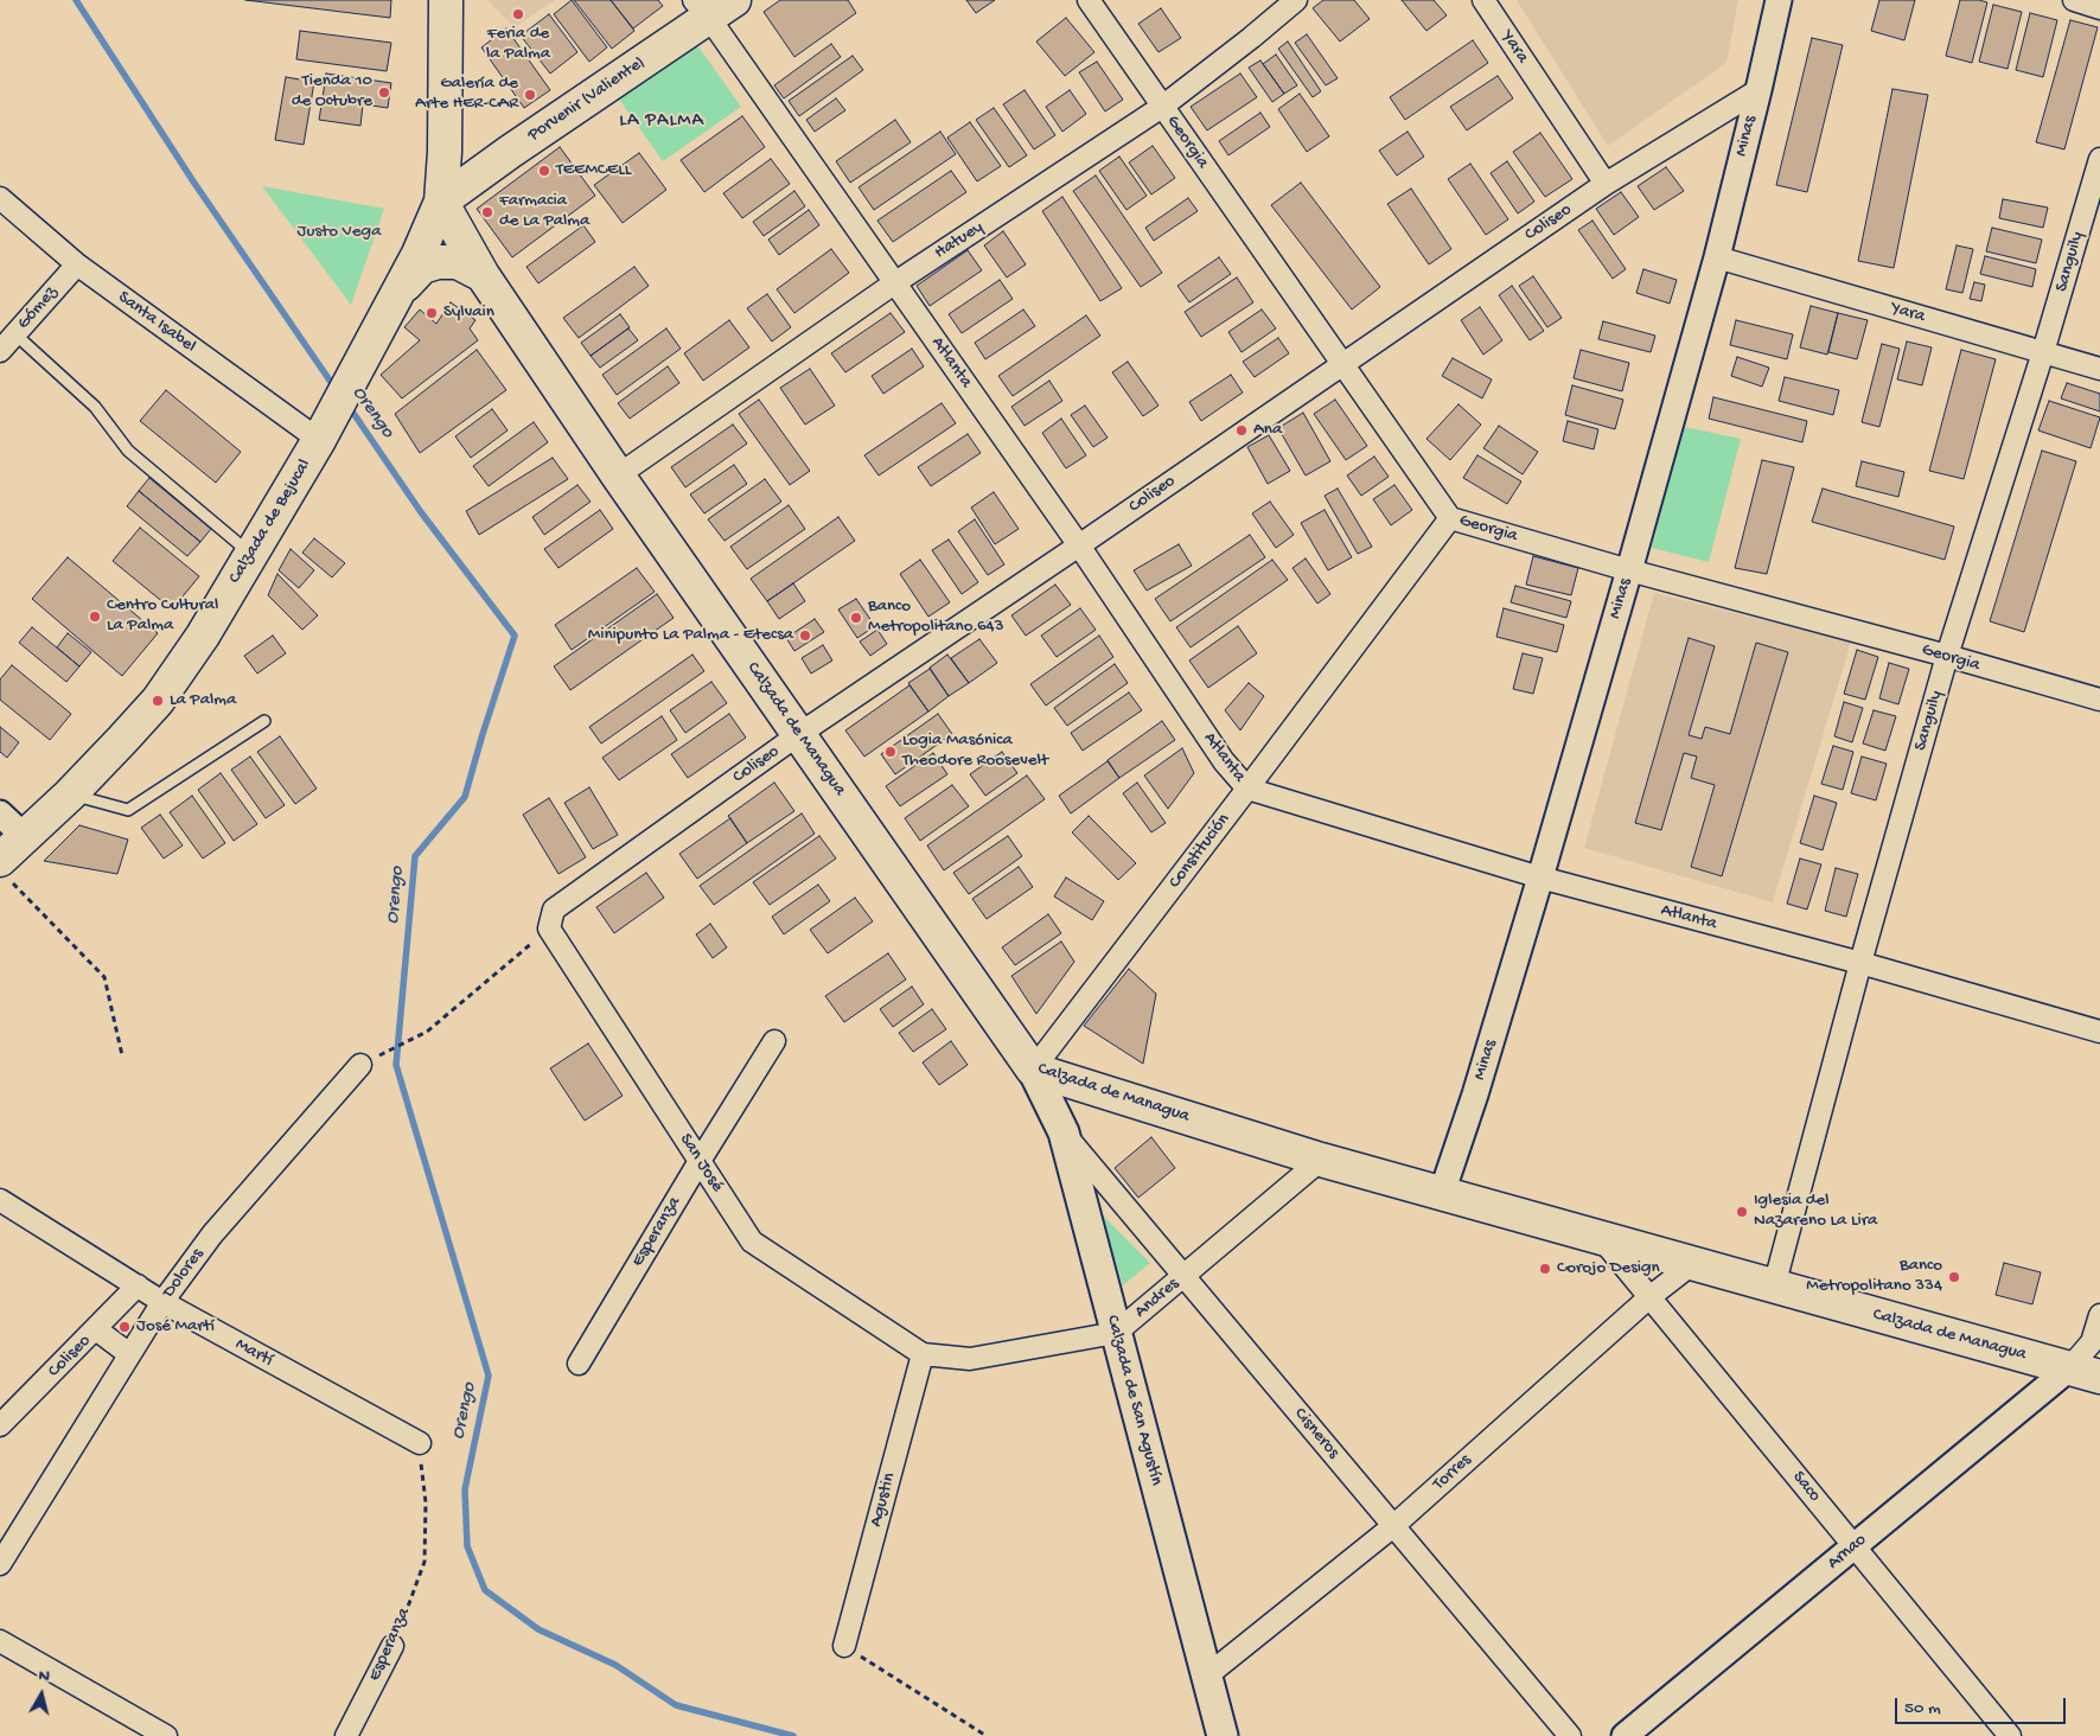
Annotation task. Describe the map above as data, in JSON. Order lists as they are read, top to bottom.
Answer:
{
  "streets": {
    "main road": [
      "Porvenir (Valiente)",
      "Calzada de Bejucal",
      "Calzada de Managua",
      "Calzada de San Agustín"
    ],
    "street": [
      "Yara",
      "Minas",
      "Georgia",
      "Coliseo",
      "Hatuey",
      "Sanguily",
      "Gómez",
      "Santa Isabel",
      "Atlanta",
      "Constitución",
      "San José",
      "Esperanza",
      "Dolores",
      "Andres",
      "Martí",
      "Cisneros",
      "Torres",
      "Saco",
      "Agustin",
      "Arnao"
    ]
  },
  "crossings": [
    ["Yara", "Minas"],
    ["Yara", "Coliseo"],
    ["Yara", "Sanguily"],
    ["Porvenir (Valiente)", "Atlanta"],
    ["Porvenir (Valiente)", "Calzada de Bejucal"],
    ["Porvenir (Valiente)", "Calzada de Managua"],
    ["Minas", "Georgia"],
    ["Minas", "Coliseo"],
    ["Minas", "Atlanta"],
    ["Minas", "Calzada de Managua"],
    ["Georgia", "Coliseo"],
    ["Georgia", "Hatuey"],
    ["Georgia", "Sanguily"],
    ["Georgia", "Constitución"],
    ["Coliseo", "Atlanta"],
    ["Coliseo", "Calzada de Managua"],
    ["Coliseo", "San José"],
    ["Coliseo", "Martí"],
    ["Hatuey", "Atlanta"],
    ["Hatuey", "Calzada de Managua"],
    ["Sanguily", "Atlanta"],
    ["Sanguily", "Calzada de Managua"],
    ["Gómez", "Santa Isabel"],
    ["Santa Isabel", "Calzada de Bejucal"],
    ["Atlanta", "Constitución"],
    ["Calzada de Bejucal", "Calzada de Managua"],
    ["Calzada de Managua", "Constitución"],
    ["Calzada de Managua", "Andres"],
    ["Calzada de Managua", "Calzada de San Agustín"],
    ["Calzada de Managua", "Torres"],
    ["Calzada de Managua", "Saco"],
    ["Calzada de Managua", "Arnao"],
    ["Constitución", "Calzada de San Agustín"],
    ["San José", "Esperanza"],
    ["San José", "Andres"],
    ["San José", "Agustin"],
    ["Esperanza", "Martí"],
    ["Dolores", "Martí"],
    ["Andres", "Calzada de San Agustín"],
    ["Andres", "Cisneros"],
    ["Andres", "Agustin"],
    ["Calzada de San Agustín", "Cisneros"],
    ["Calzada de San Agustín", "Torres"],
    ["Cisneros", "Torres"],
    ["Torres", "Saco"],
    ["Saco", "Arnao"]
  ],
  "districts": ["LA PALMA"],
  "water": ["Orengo"],
  "parks": ["Justo Vega"],
  "places": [
    "Feria de la Palma",
    "Tienda 10 de Octubre",
    "Galería de Arte HER-CAR",
    "TEEMCELL",
    "Farmacia de La Palma",
    "Sylvain",
    "Ana",
    "Centro Cultural La Palma",
    "Banco Metropolitano 643",
    "Minipunto La Palma - Etecsa",
    "La Palma",
    "Logia Masónica Theodore Roosevelt",
    "Iglesia del Nazareno La Lira",
    "Corojo Design",
    "Banco Metropolitano 334",
    "José Martí"
  ],
  "scale_bar": "50 m",
  "north": "top"
}
